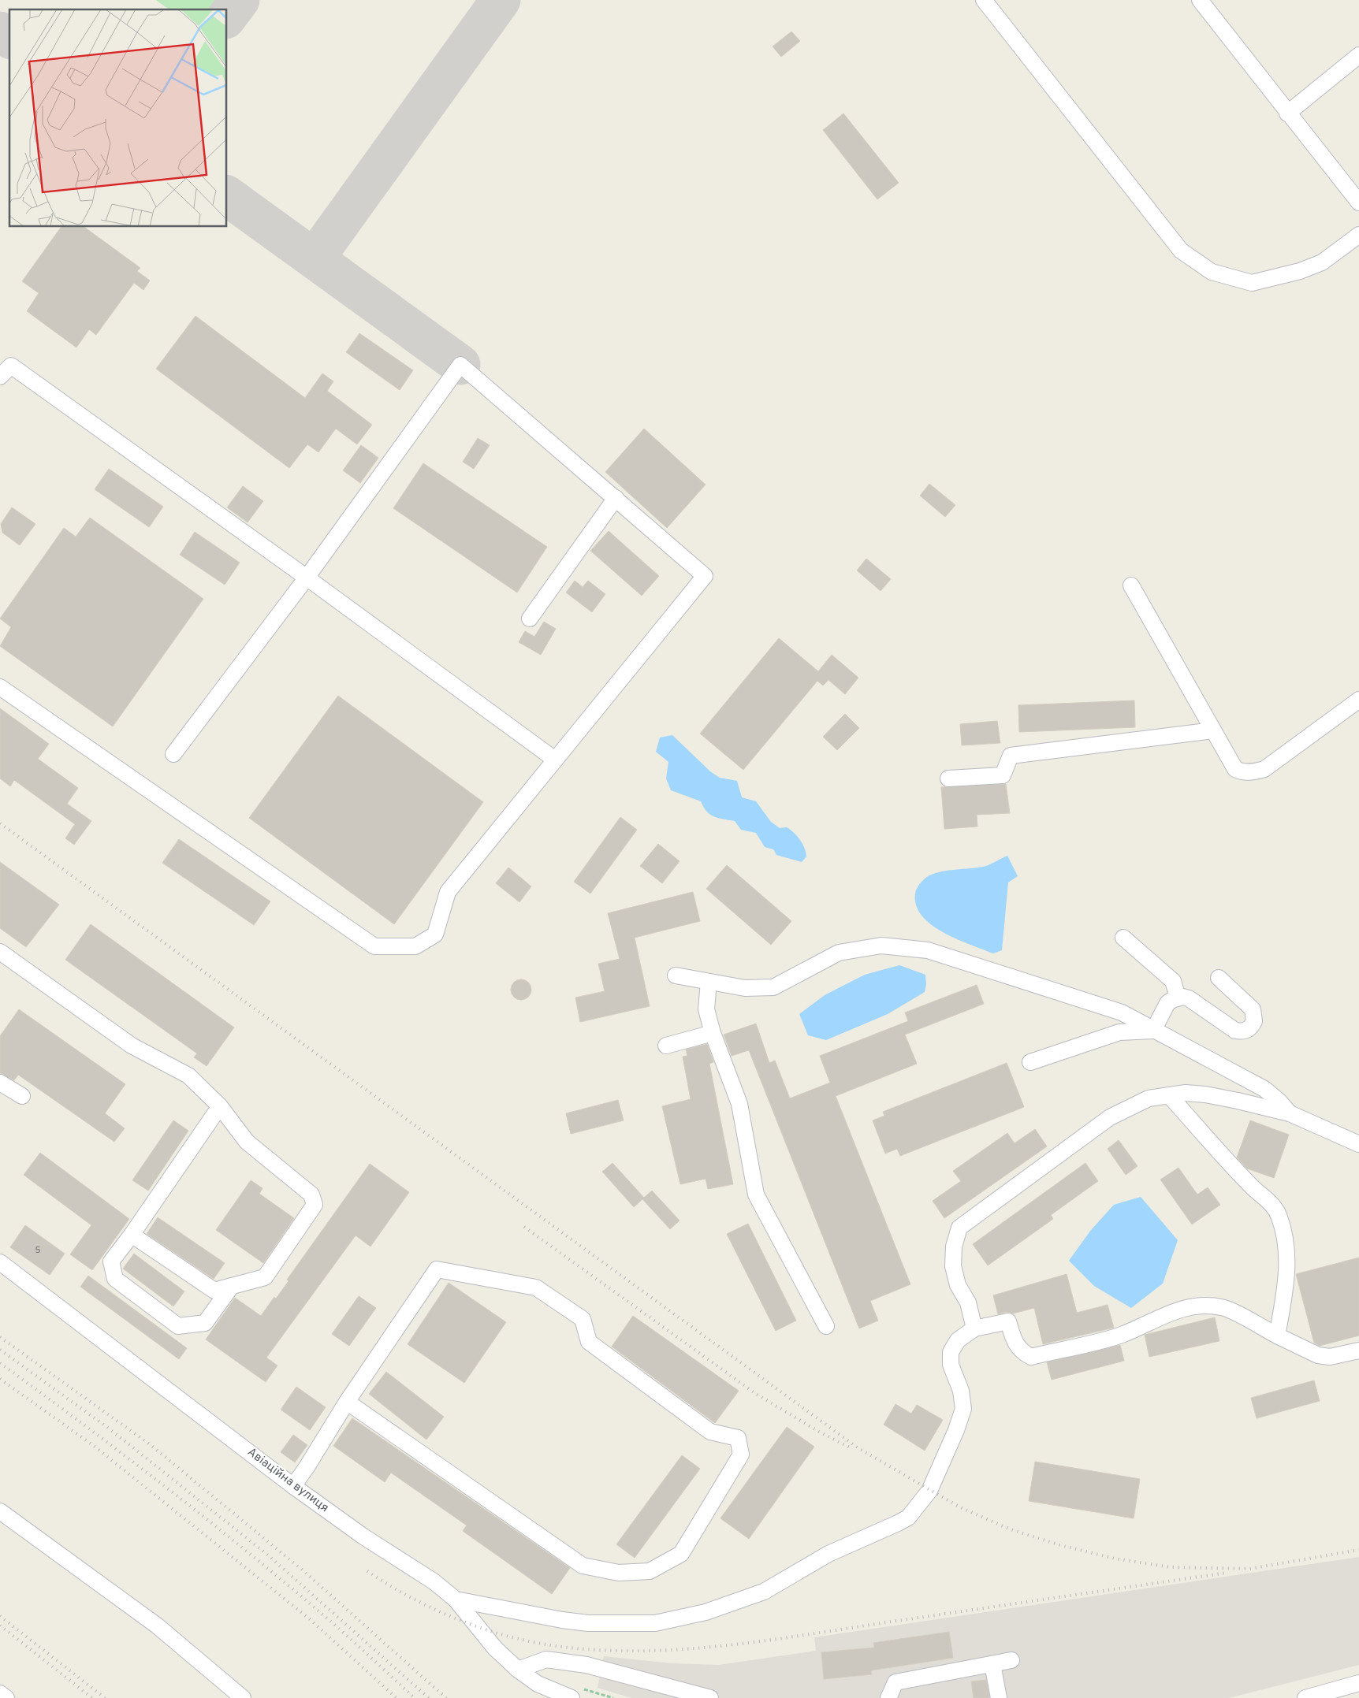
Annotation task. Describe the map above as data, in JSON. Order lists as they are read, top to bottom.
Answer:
{
  "streets": {
    "street": ["Авіаційна вулиця"]
  },
  "house_numbers": ["5"]
}
